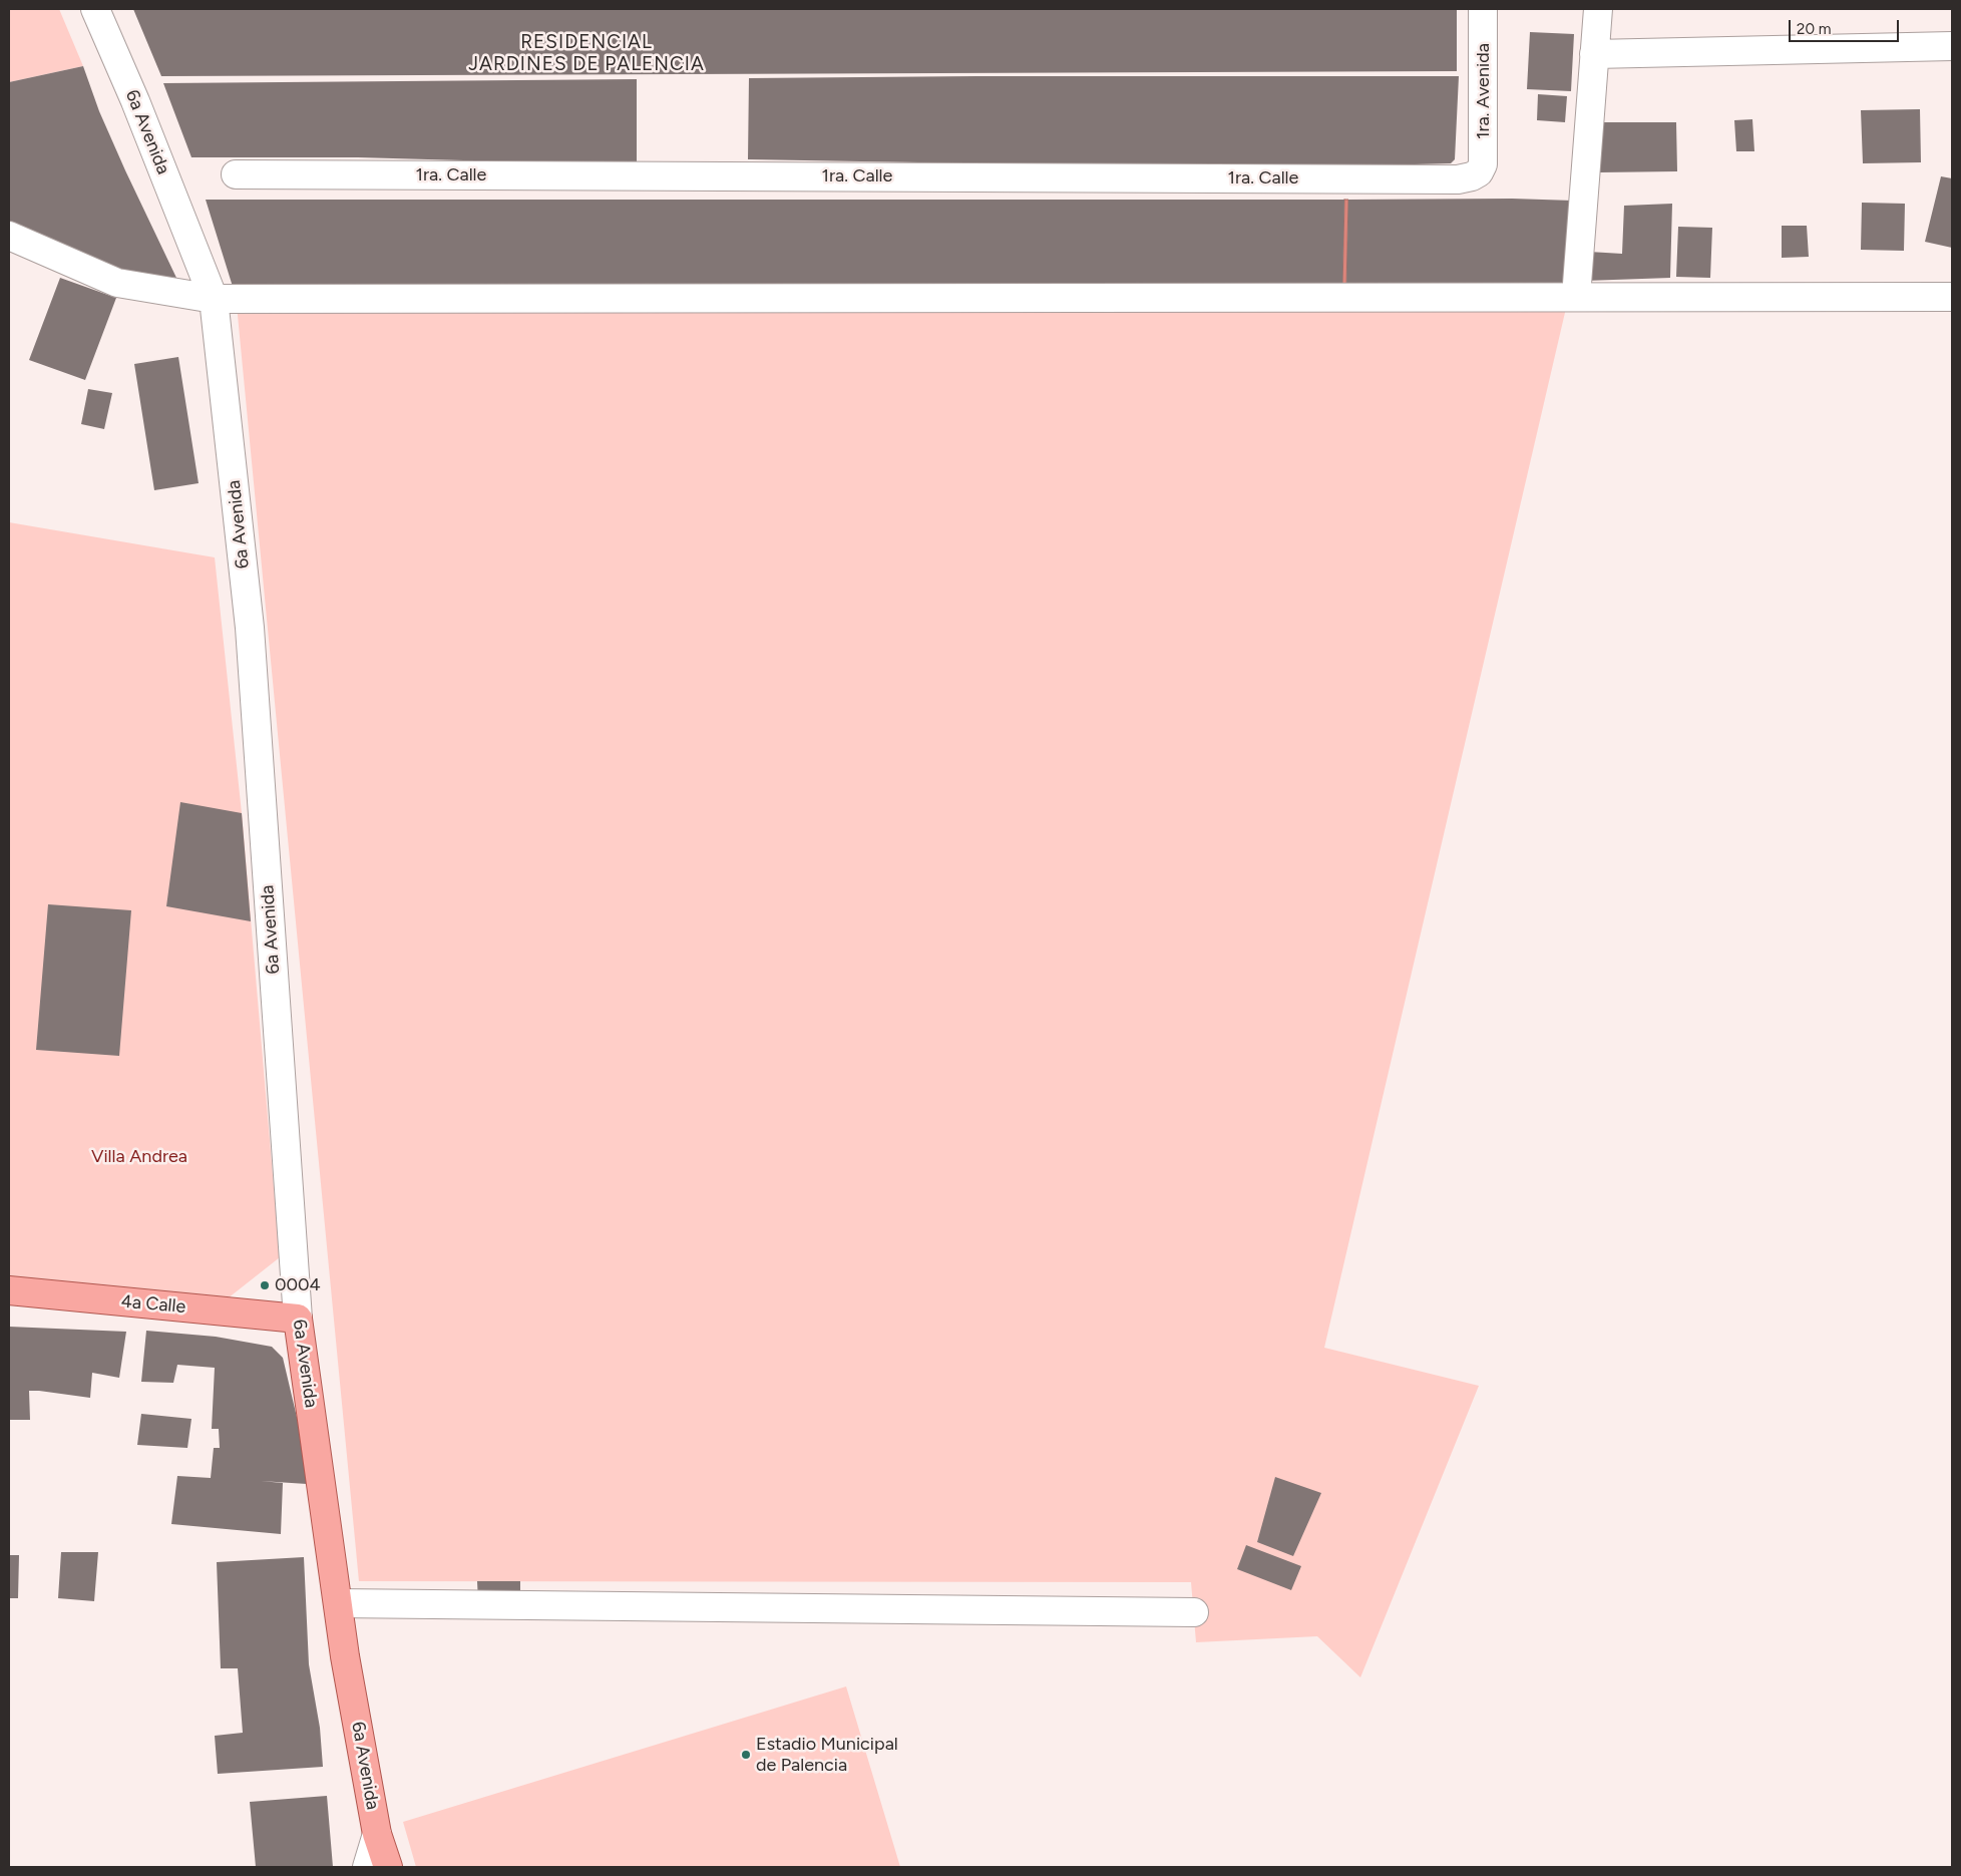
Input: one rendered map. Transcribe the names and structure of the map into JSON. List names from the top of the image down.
{
  "streets": {
    "main road": ["6a Avenida", "4a Calle"],
    "street": ["1ra. Avenida", "1ra. Calle"]
  },
  "crossings": [
    ["1ra. Avenida", "1ra. Calle"],
    ["6a Avenida", "4a Calle"]
  ],
  "districts": ["RESIDENCIAL JARDINES DE PALENCIA"],
  "parks": ["Villa Andrea"],
  "places": ["0004", "Estadio Municipal de Palencia"],
  "scale_bar": "20 m"
}
